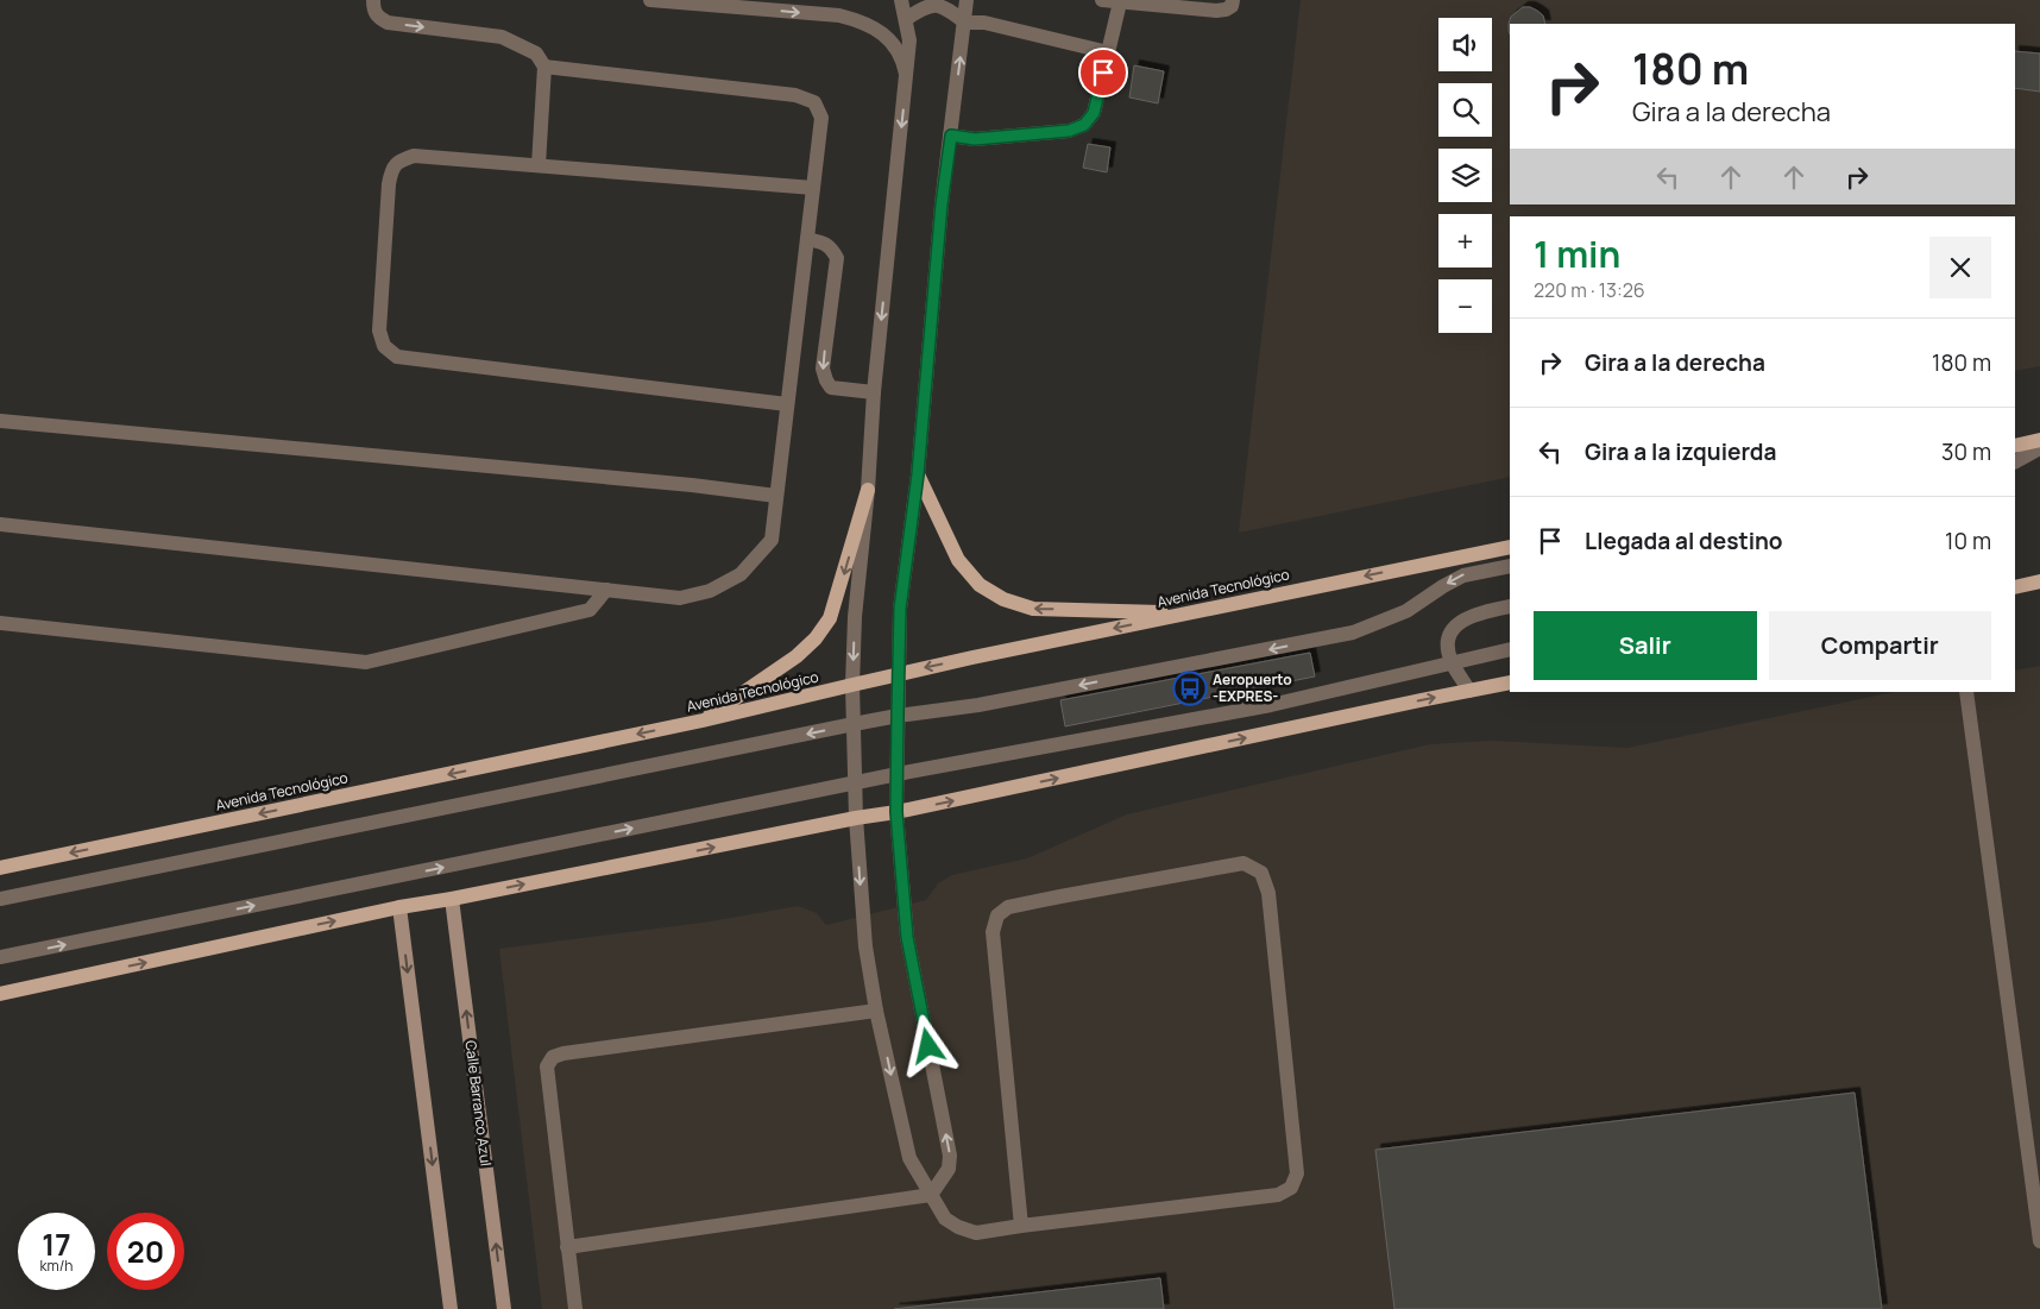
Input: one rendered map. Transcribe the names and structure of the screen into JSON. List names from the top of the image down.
{
  "streets": {
    "main road": ["Avenida Tecnológico", "Calle Barranco Azul"]
  },
  "places": {
    "bus stop": ["Aeropuerto -EXPRES-"]
  },
  "page": {
    "map_buttons": ["+", "−"],
    "turn": ["180 m", "Gira a la derecha"],
    "heading": ["1 min", "220 m · 13:26"],
    "list": [
      {
        "name": "Gira a la derecha",
        "value": "180 m"
      },
      {
        "name": "Gira a la izquierda",
        "value": "30 m"
      },
      {
        "name": "Llegada al destino",
        "value": "10 m"
      }
    ],
    "buttons": ["Salir", "Compartir"],
    "speed": "17 km/h",
    "limit": "20"
  }
}
